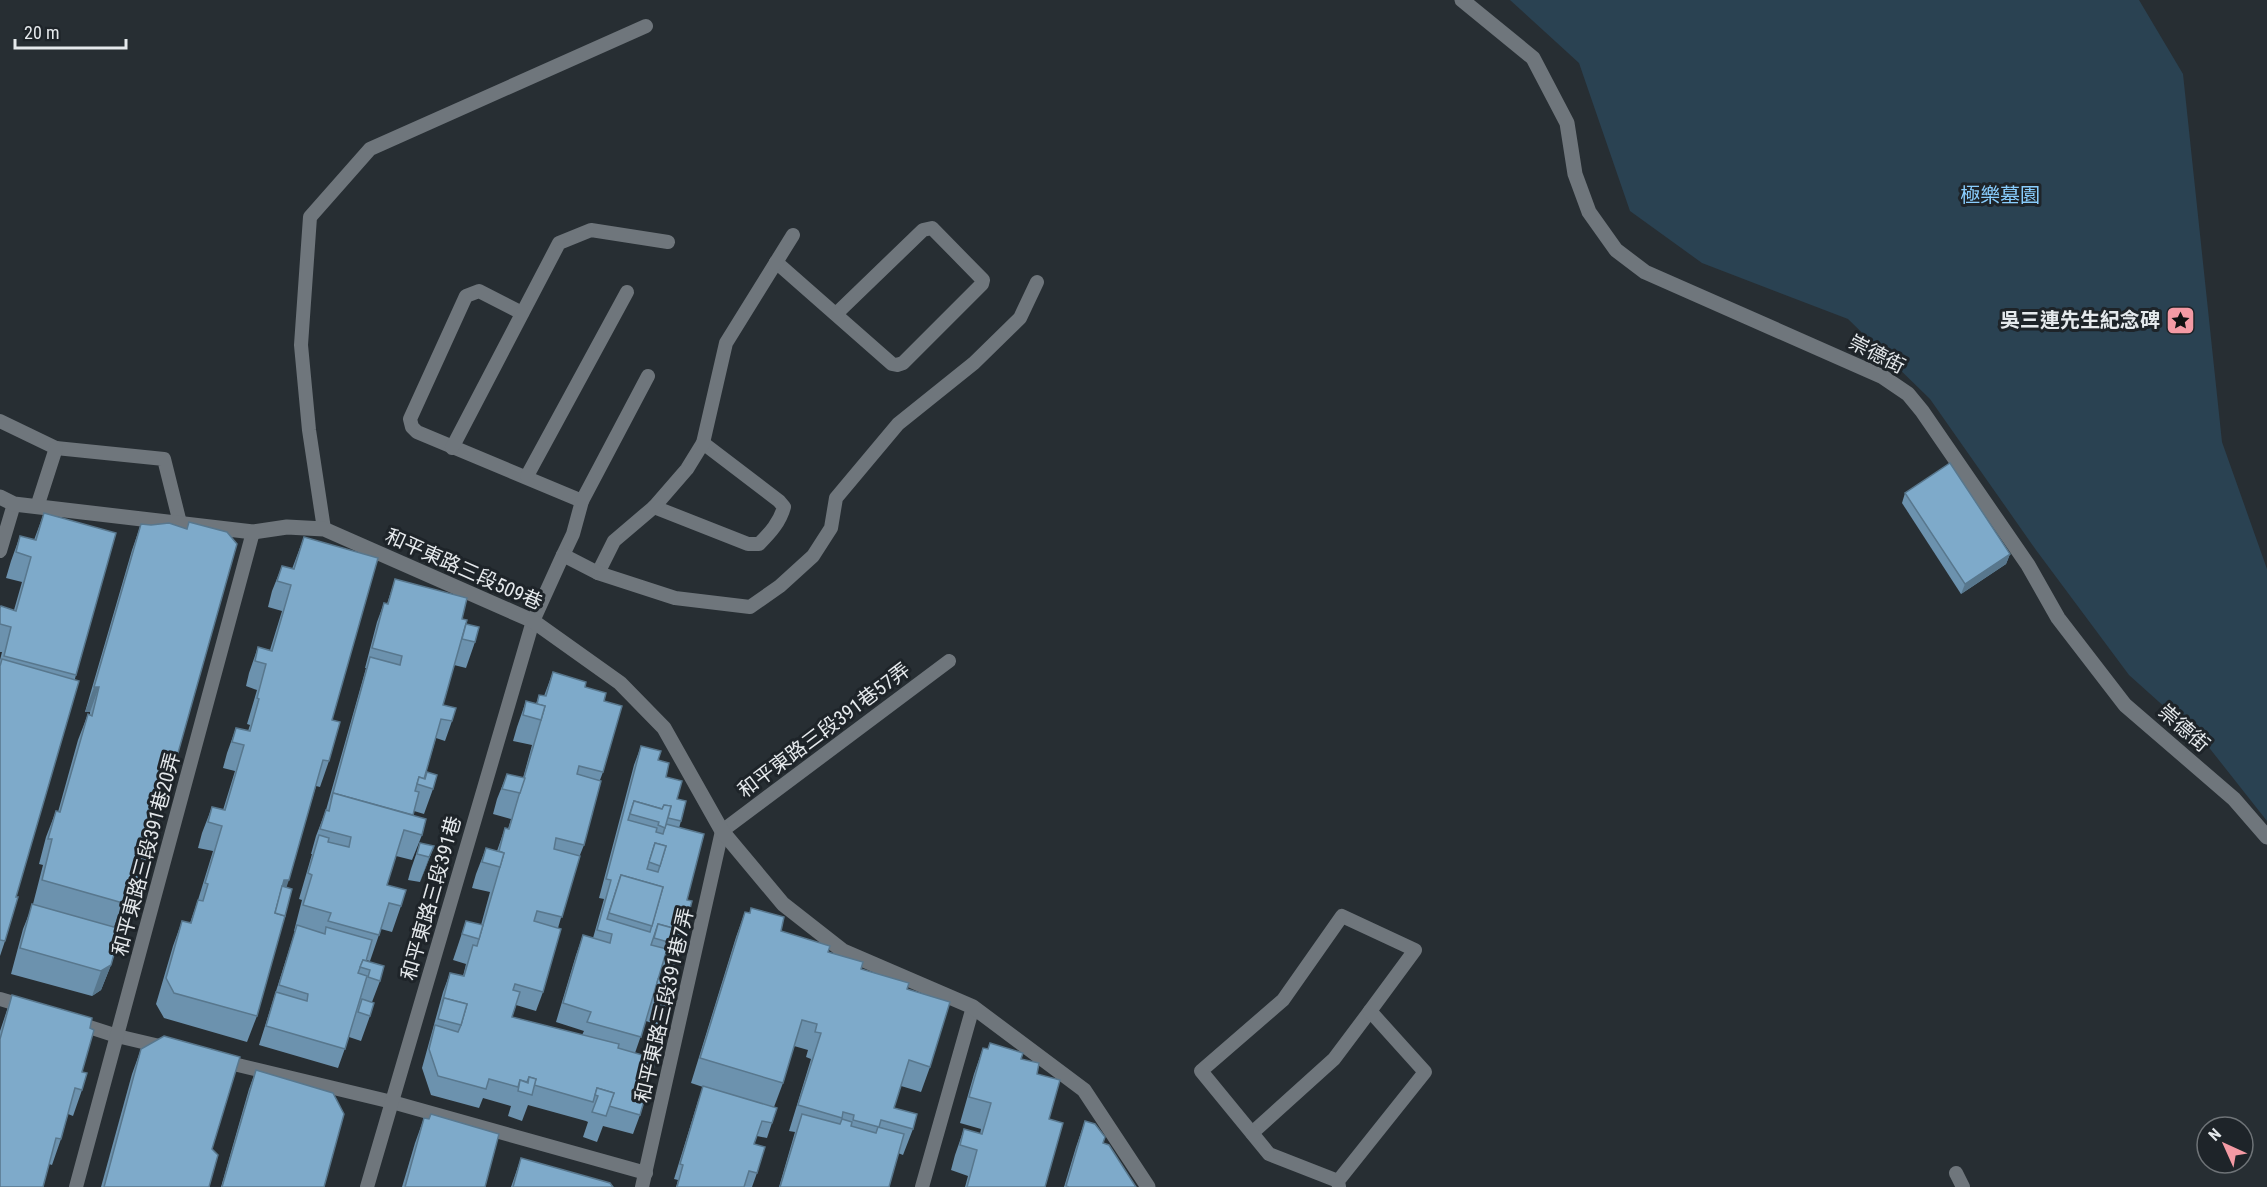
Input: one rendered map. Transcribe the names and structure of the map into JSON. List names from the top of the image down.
{
  "streets": {
    "street": ["崇德街", "和平東路三段509巷"],
    "lane": [
      "和平東路三段391巷57弄",
      "和平東路三段391巷20弄",
      "和平東路三段391巷",
      "和平東路三段391巷7弄"
    ]
  },
  "crossings": [
    ["和平東路三段509巷", "和平東路三段391巷57弄"],
    ["和平東路三段509巷", "和平東路三段391巷20弄"],
    ["和平東路三段509巷", "和平東路三段391巷"],
    ["和平東路三段509巷", "和平東路三段391巷7弄"],
    ["和平東路三段391巷57弄", "和平東路三段391巷7弄"]
  ],
  "parks": ["極樂墓園"],
  "places": {
    "place": ["吳三連先生紀念碑"]
  },
  "scale_bar": "20 m",
  "north": "top left"
}
